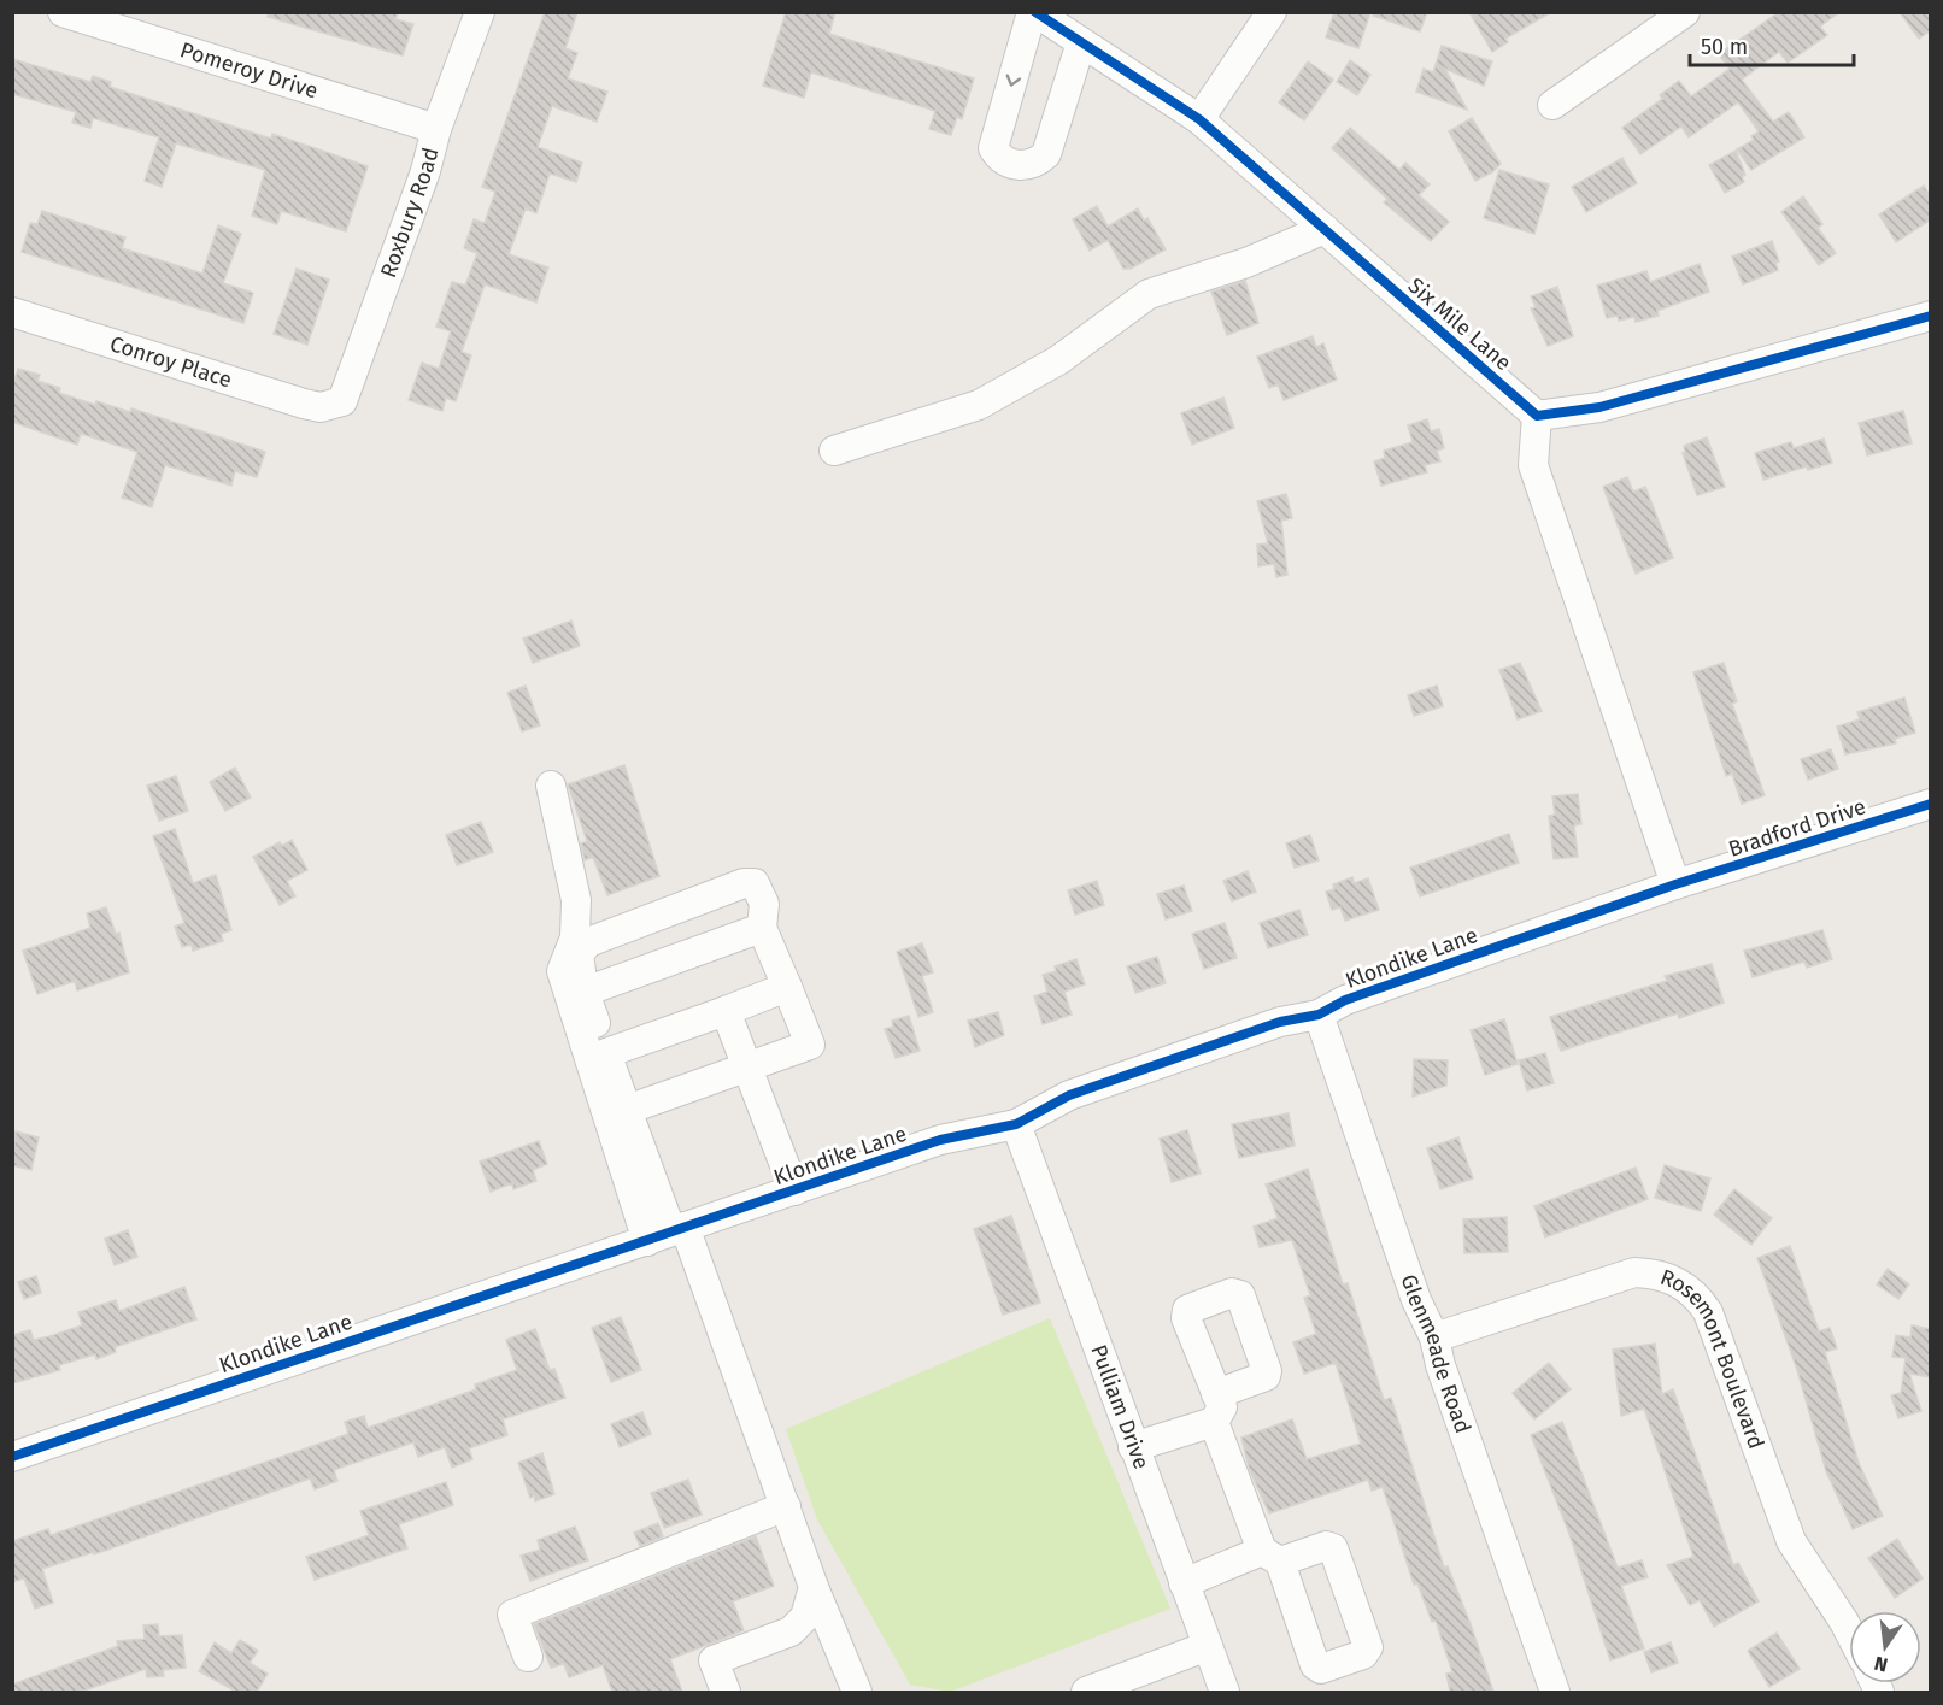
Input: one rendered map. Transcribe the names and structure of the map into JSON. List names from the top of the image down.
{
  "streets": {
    "street": [
      "Pomeroy Drive",
      "Roxbury Road",
      "Six Mile Lane",
      "Conroy Place",
      "Bradford Drive",
      "Klondike Lane",
      "Glenmeade Road",
      "Rosemont Boulevard",
      "Pulliam Drive"
    ]
  },
  "crossings": [
    ["Pomeroy Drive", "Roxbury Road"],
    ["Roxbury Road", "Conroy Place"],
    ["Bradford Drive", "Klondike Lane"],
    ["Klondike Lane", "Glenmeade Road"],
    ["Klondike Lane", "Pulliam Drive"],
    ["Glenmeade Road", "Rosemont Boulevard"]
  ],
  "scale_bar": "50 m",
  "north": "bottom"
}
